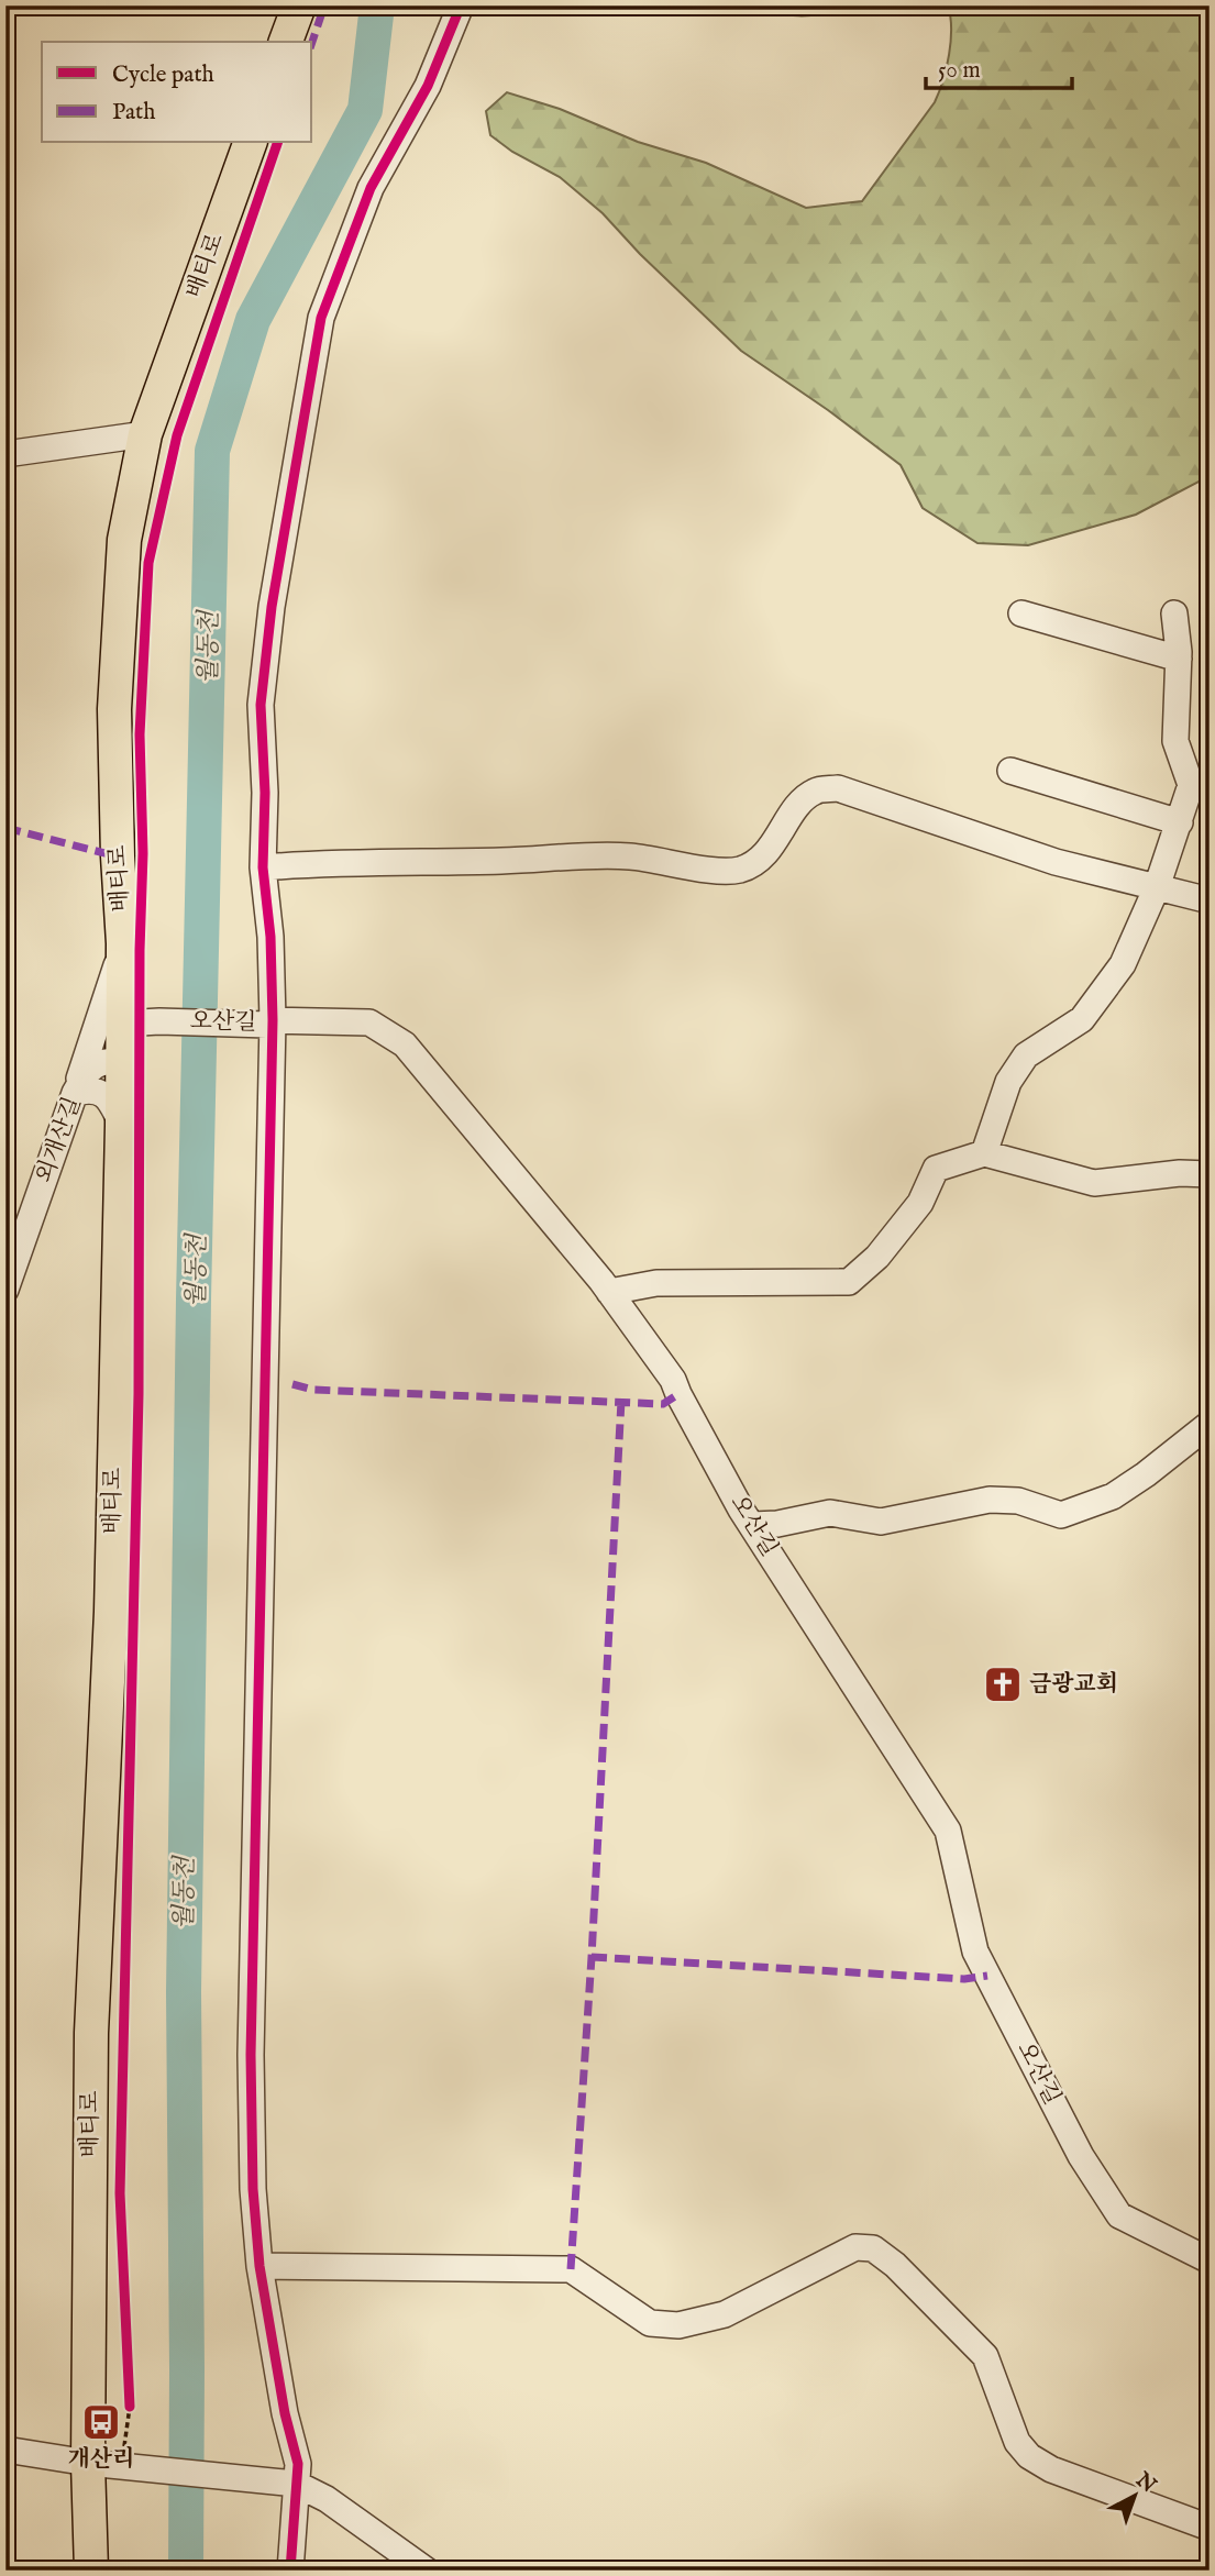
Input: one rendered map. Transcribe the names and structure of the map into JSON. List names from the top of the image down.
{
  "streets": {
    "main road": ["배티로"],
    "street": ["오산길", "외개산길"]
  },
  "crossings": [
    ["배티로", "오산길"],
    ["배티로", "외개산길"]
  ],
  "water": ["월동천"],
  "places": {
    "church": ["금광교회"],
    "bus stop": ["개산리"]
  },
  "legend": ["Cycle path", "Path"],
  "scale_bar": "50 m",
  "north": "top right"
}
